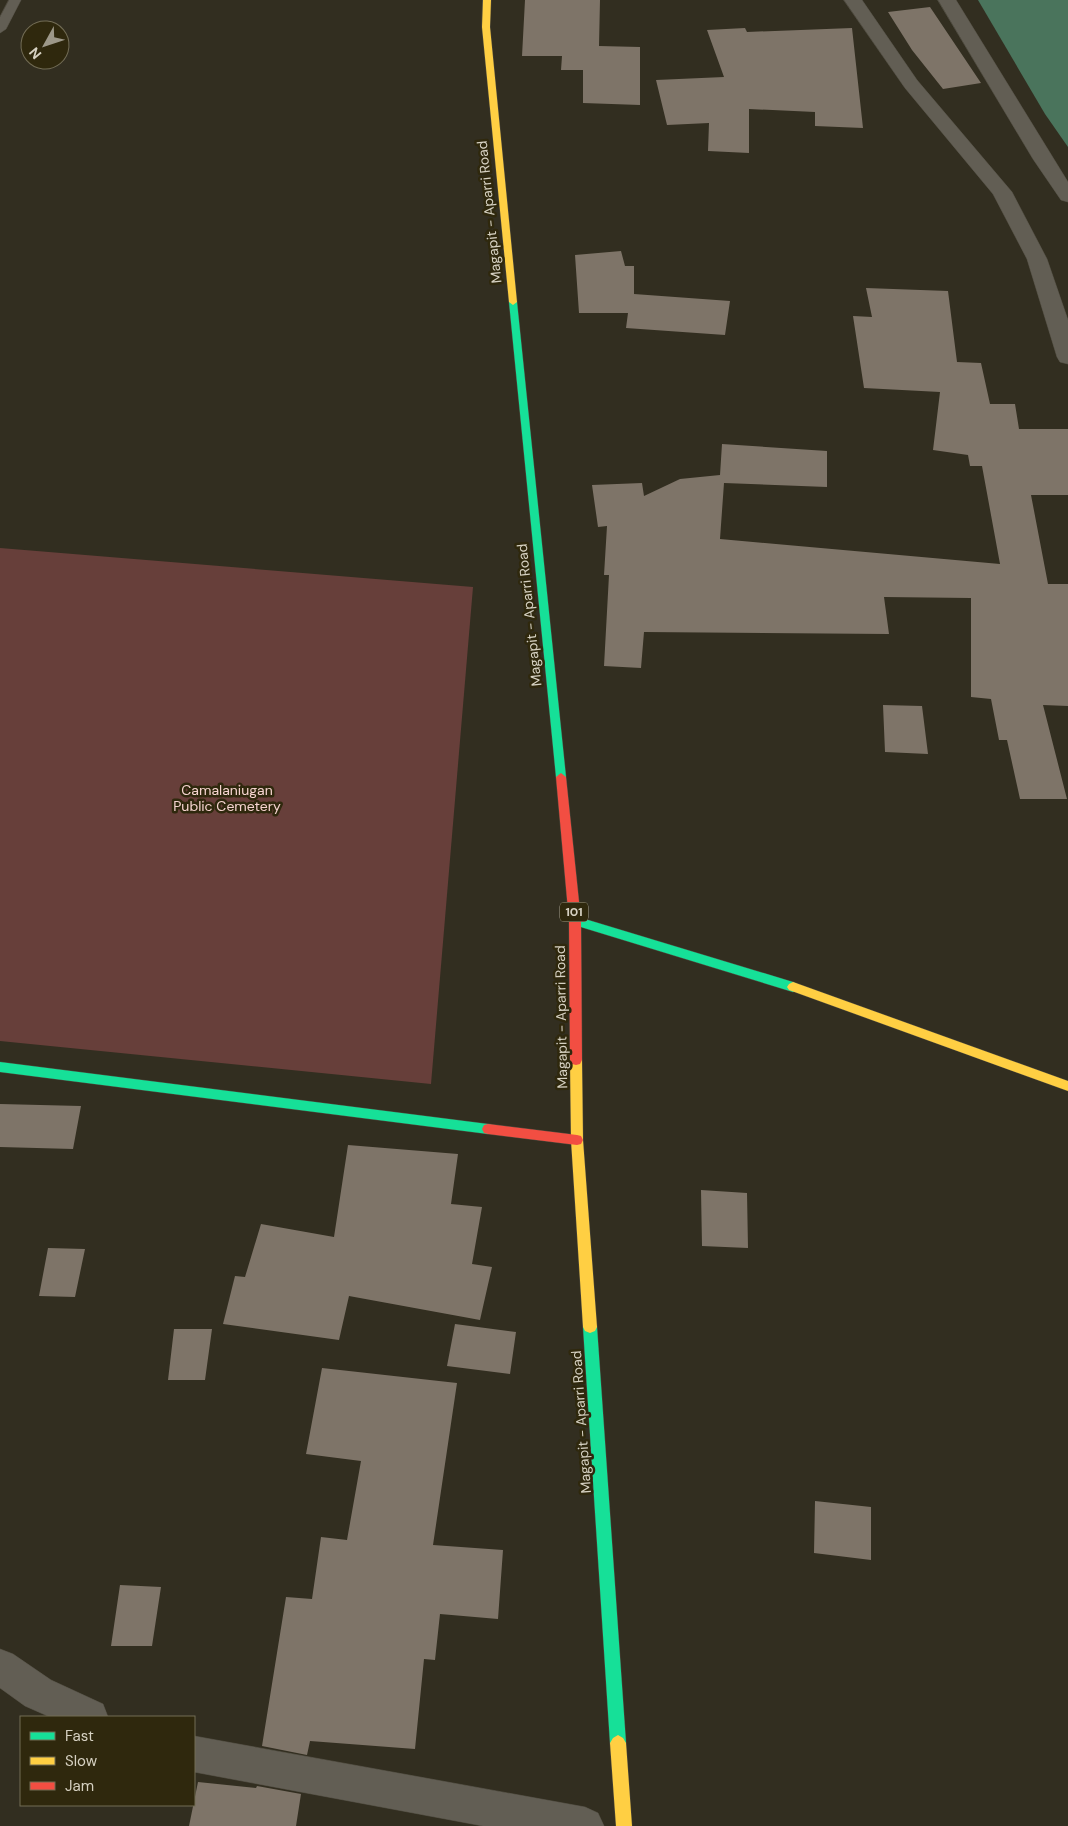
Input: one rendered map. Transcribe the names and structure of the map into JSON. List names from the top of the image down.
{
  "streets": {
    "main road": ["Magapit - Aparri Road", "101"]
  },
  "parks": ["Camalaniugan Public Cemetery"],
  "legend": ["Fast", "Slow", "Jam"],
  "north": "bottom left"
}
